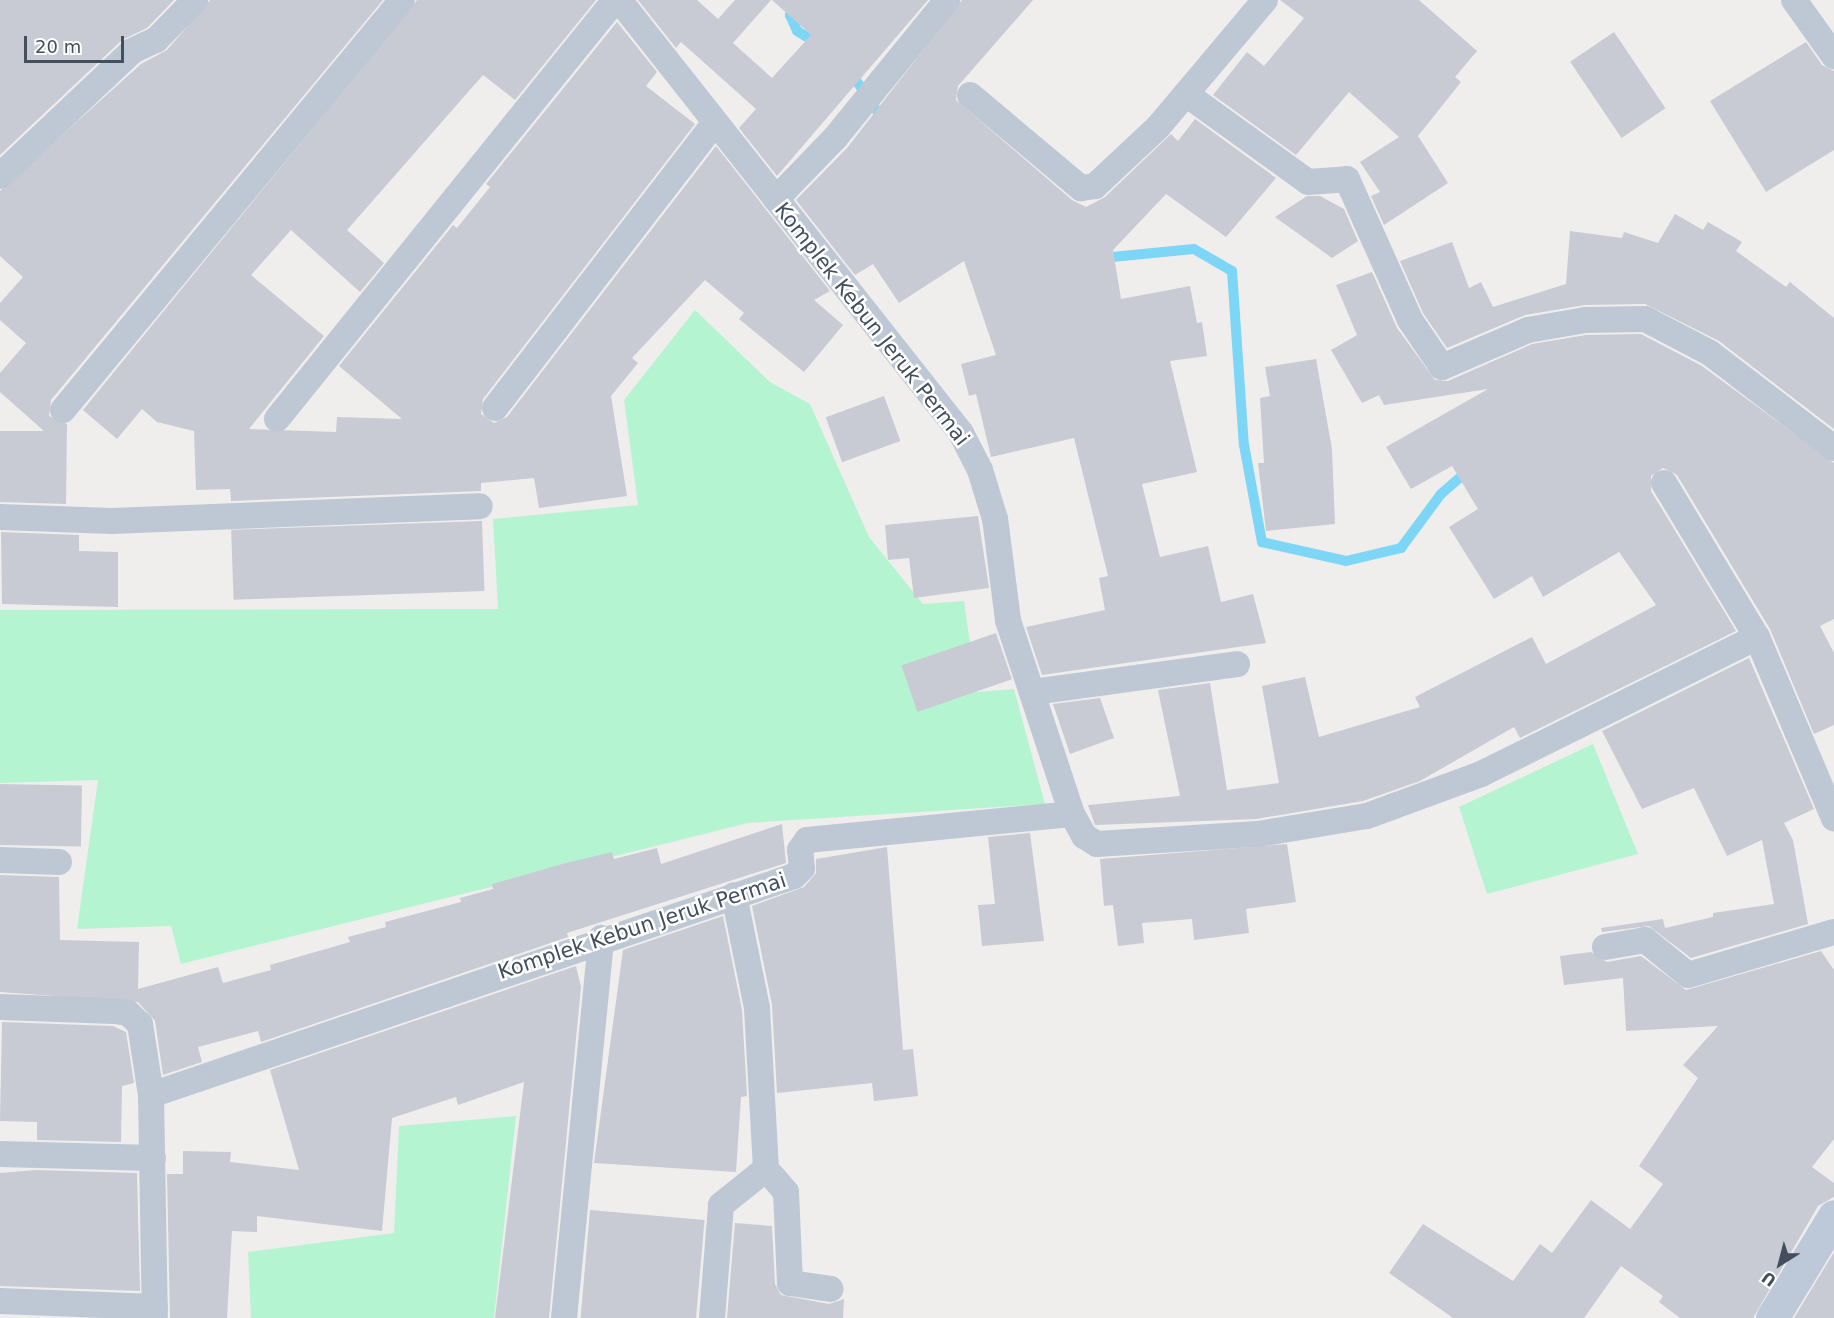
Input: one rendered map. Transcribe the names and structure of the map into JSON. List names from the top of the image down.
{
  "streets": {
    "street": ["Komplek Kebun Jeruk Permai"]
  },
  "scale_bar": "20 m",
  "north": "bottom left"
}
